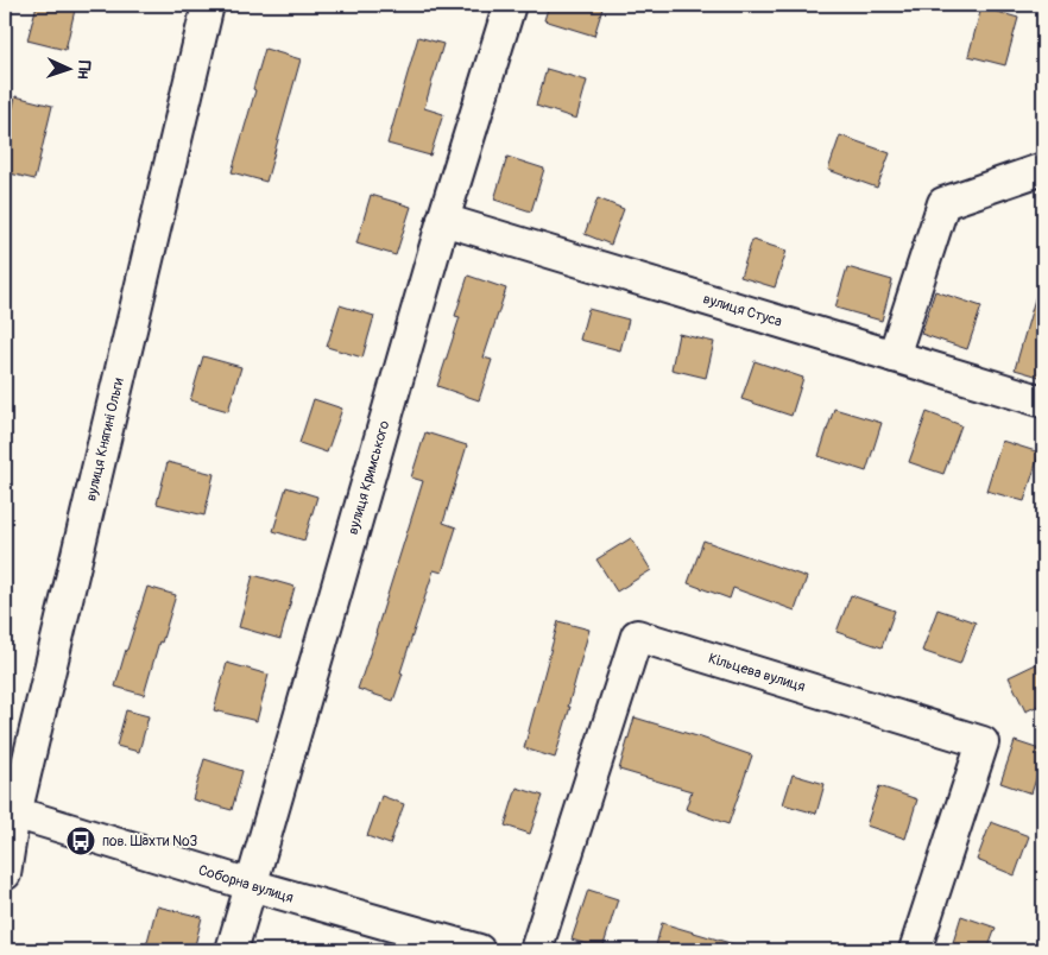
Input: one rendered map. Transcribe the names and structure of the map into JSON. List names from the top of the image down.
{
  "streets": {
    "street": [
      "вулиця Стуса",
      "вулиця Княгині Ольги",
      "вулиця Кримського",
      "Кільцева вулиця",
      "Соборна вулиця"
    ]
  },
  "crossings": [
    ["вулиця Стуса", "вулиця Кримського"],
    ["вулиця Княгині Ольги", "Соборна вулиця"],
    ["вулиця Кримського", "Соборна вулиця"]
  ],
  "places": {
    "bus stop": ["пов. Шахти №3"]
  },
  "north": "right"
}
